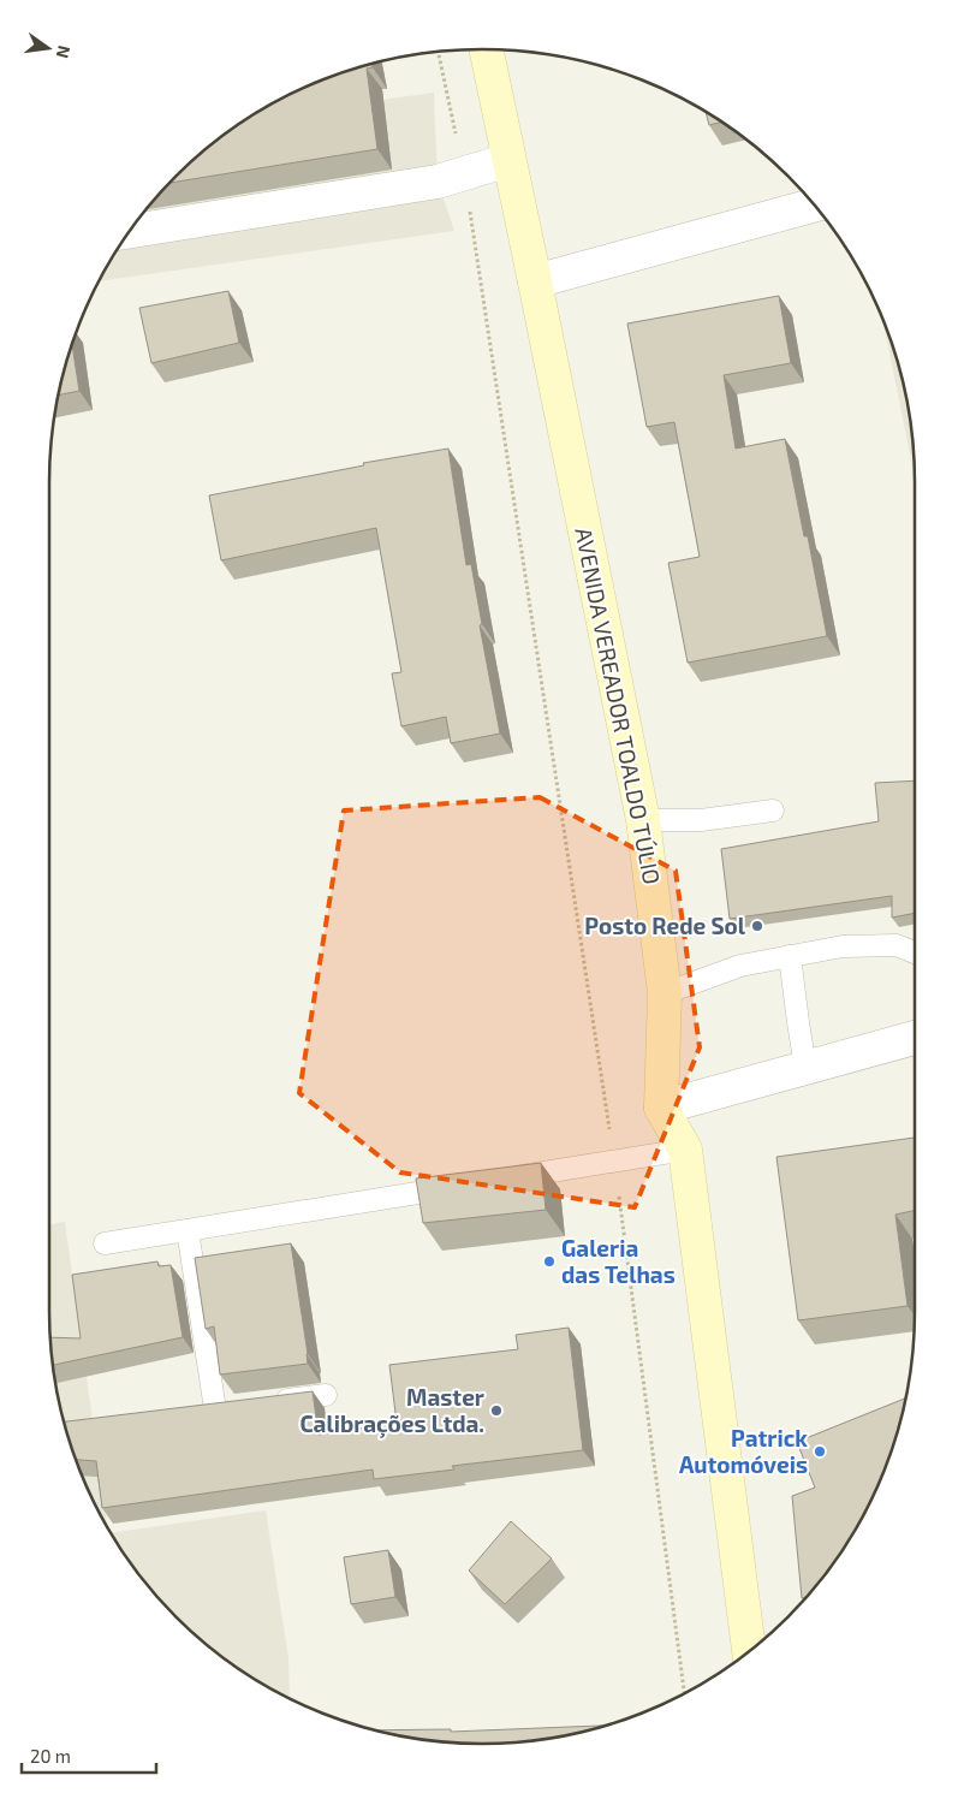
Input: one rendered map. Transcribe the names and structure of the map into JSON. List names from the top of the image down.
{
  "streets": {
    "main road": ["AVENIDA VEREADOR TOALDO TÚLIO"]
  },
  "places": [
    "Posto Rede Sol",
    "Galeria das Telhas",
    "Master Calibrações Ltda.",
    "Patrick Automóveis"
  ],
  "scale_bar": "20 m",
  "north": "right"
}
